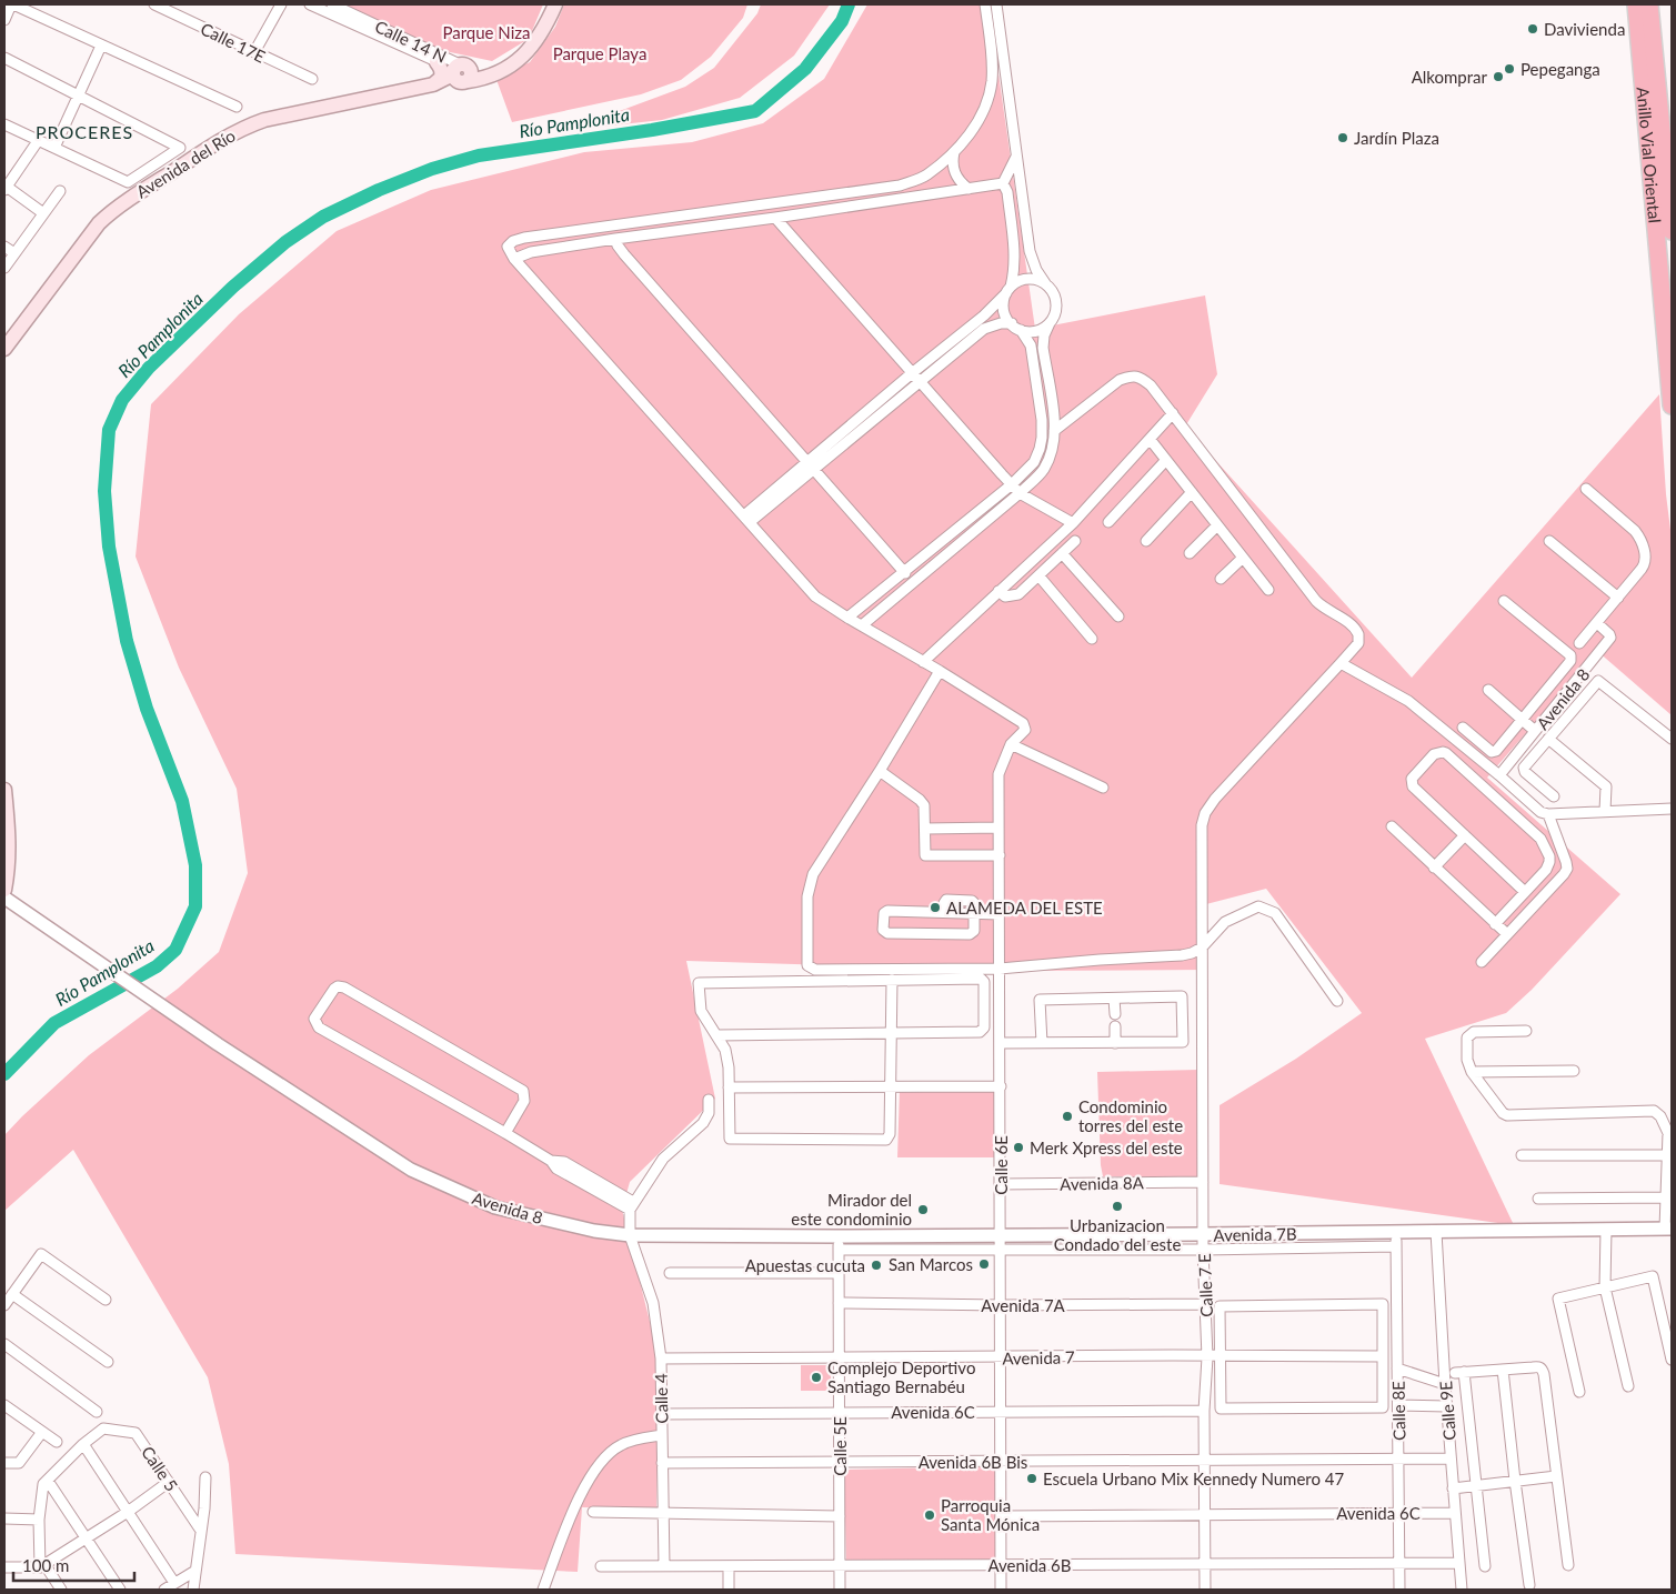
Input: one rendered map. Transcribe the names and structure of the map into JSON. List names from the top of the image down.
{
  "streets": {
    "highway": ["Anillo Vial Oriental"],
    "main road": ["Avenida del Río"],
    "street": [
      "Calle 14 N",
      "Calle 17E",
      "Avenida 8",
      "Calle 6E",
      "Avenida 8A",
      "Avenida 7B",
      "Calle 7 E",
      "Avenida 7A",
      "Avenida 7",
      "Calle 4",
      "Calle 8E",
      "Calle 9E",
      "Avenida 6C",
      "Calle 5E",
      "Avenida 6B Bis",
      "Calle 5",
      "Avenida 6B"
    ]
  },
  "crossings": [
    ["Avenida 8", "Avenida 7B"],
    ["Avenida 8", "Calle 4"],
    ["Avenida 8", "Calle 5E"],
    ["Calle 6E", "Avenida 8A"],
    ["Calle 6E", "Avenida 7B"],
    ["Calle 6E", "Avenida 7A"],
    ["Calle 6E", "Avenida 7"],
    ["Calle 6E", "Avenida 6C"],
    ["Calle 6E", "Avenida 6B Bis"],
    ["Calle 6E", "Avenida 6B"],
    ["Avenida 8A", "Calle 7 E"],
    ["Avenida 7B", "Calle 7 E"],
    ["Avenida 7B", "Calle 8E"],
    ["Avenida 7B", "Calle 9E"],
    ["Avenida 7B", "Calle 5E"],
    ["Calle 7 E", "Avenida 7A"],
    ["Calle 7 E", "Avenida 7"],
    ["Calle 7 E", "Avenida 6C"],
    ["Calle 7 E", "Avenida 6B Bis"],
    ["Calle 7 E", "Avenida 6B"],
    ["Avenida 7A", "Calle 5E"],
    ["Avenida 7", "Calle 4"],
    ["Avenida 7", "Calle 5E"],
    ["Calle 4", "Avenida 6C"],
    ["Calle 4", "Avenida 6B Bis"],
    ["Calle 4", "Avenida 6B"],
    ["Calle 8E", "Avenida 6C"],
    ["Calle 8E", "Avenida 6B Bis"],
    ["Calle 8E", "Avenida 6B"],
    ["Calle 9E", "Avenida 6C"],
    ["Calle 9E", "Avenida 6B Bis"],
    ["Calle 9E", "Avenida 6B"],
    ["Avenida 6C", "Calle 5E"],
    ["Calle 5E", "Avenida 6B Bis"],
    ["Calle 5E", "Avenida 6B"]
  ],
  "districts": ["PROCERES"],
  "water": ["Río Pamplonita"],
  "parks": ["Parque Niza", "Parque Playa"],
  "places": [
    "Davivienda",
    "Pepeganga",
    "Alkomprar",
    "Jardín Plaza",
    "ALAMEDA DEL ESTE",
    "Condominio torres del este",
    "Merk Xpress del este",
    "Urbanizacion Condado del este",
    "Mirador del este condominio",
    "San Marcos",
    "Apuestas cucuta",
    "Complejo Deportivo Santiago Bernabéu",
    "Escuela Urbano Mix Kennedy Numero 47",
    "Parroquia Santa Mónica"
  ],
  "scale_bar": "100 m"
}
